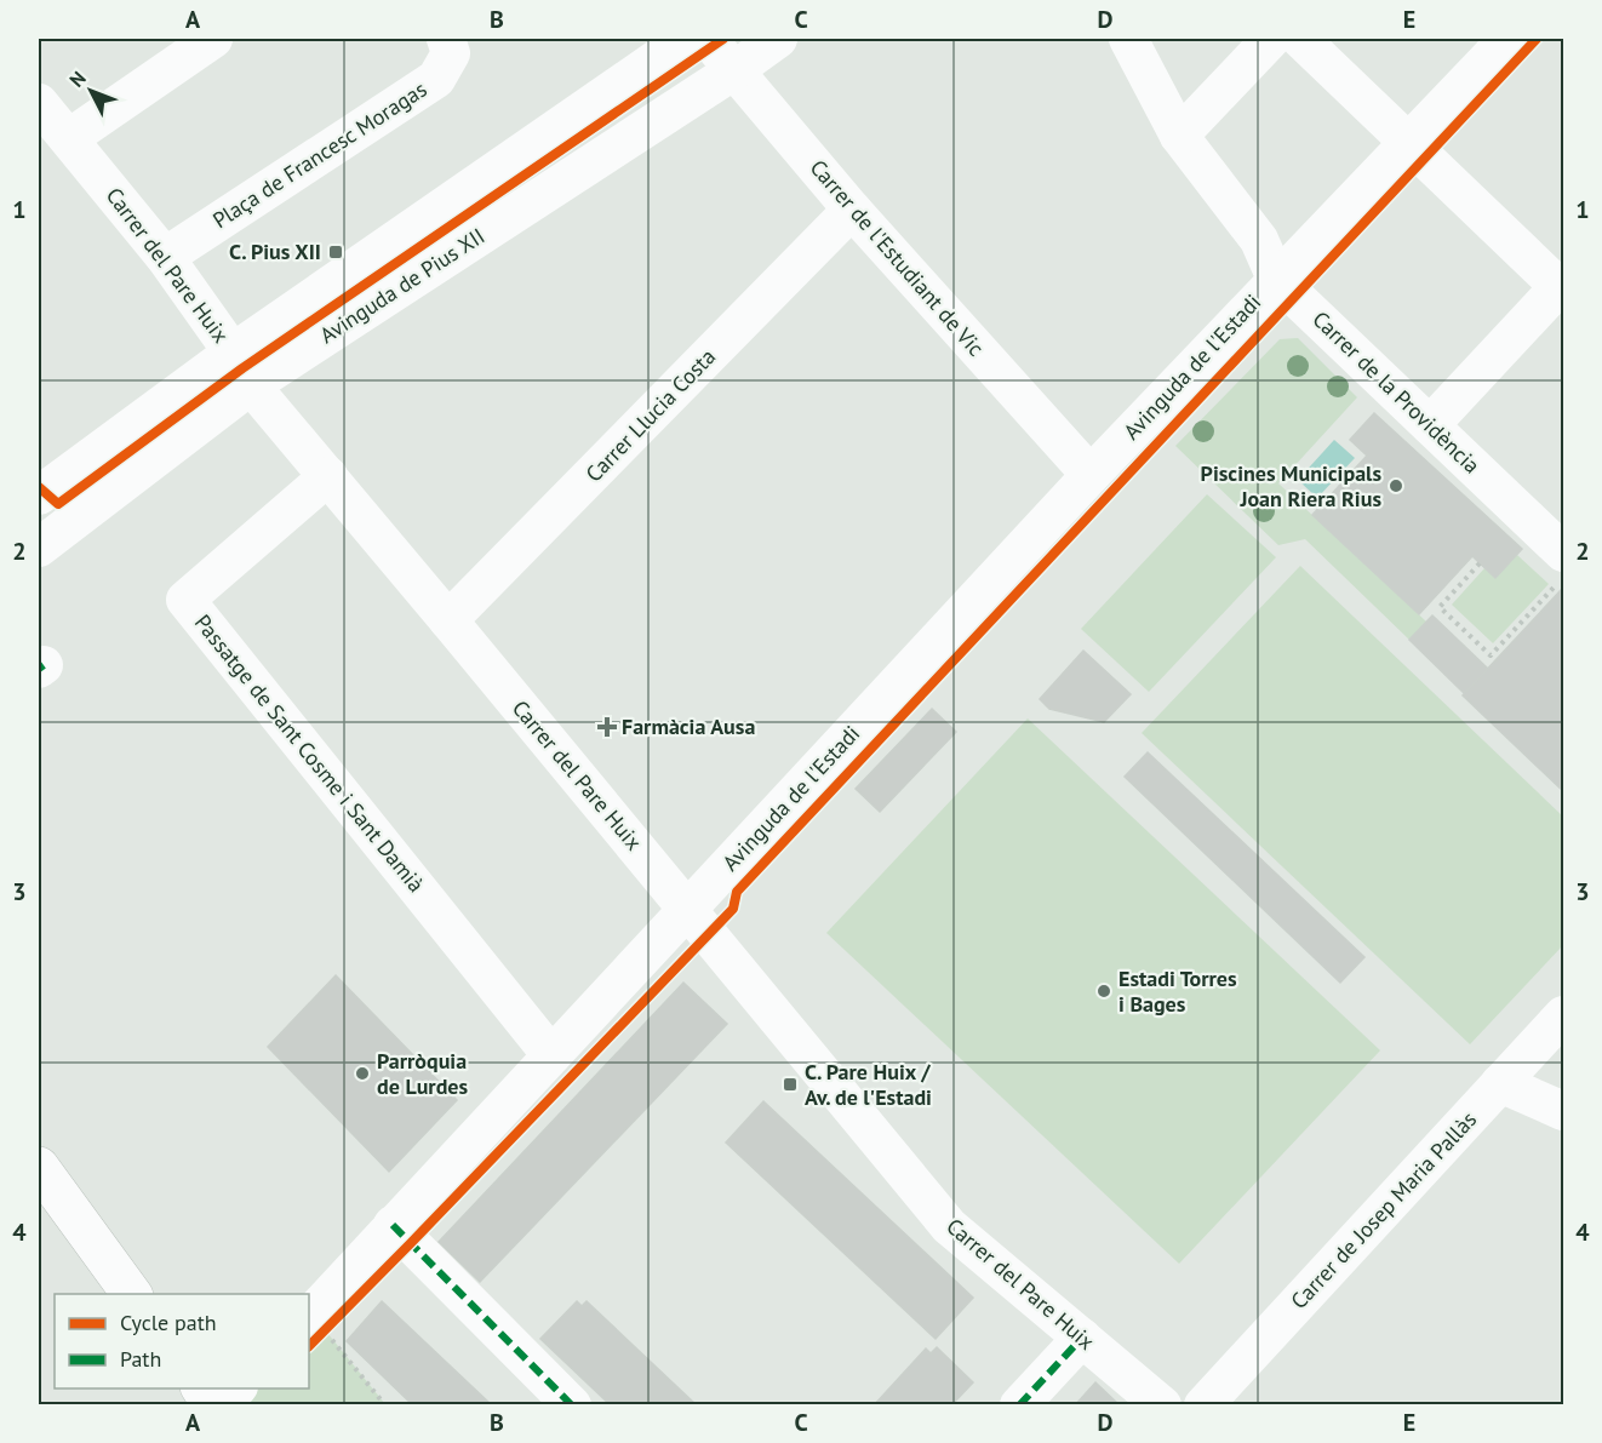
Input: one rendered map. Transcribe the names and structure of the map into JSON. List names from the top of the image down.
{
  "streets": {
    "street": [
      "Plaça de Francesc Moragas",
      "Carrer de l'Estudiant de Vic",
      "Carrer del Pare Huix",
      "Avinguda de Pius XII",
      "Avinguda de l'Estadi",
      "Carrer de la Providència",
      "Carrer Llucia Costa",
      "Passatge de Sant Cosme i Sant Damià",
      "Carrer de Josep Maria Pallàs"
    ]
  },
  "crossings": [
    ["Plaça de Francesc Moragas", "Carrer del Pare Huix"],
    ["Carrer de l'Estudiant de Vic", "Avinguda de Pius XII"],
    ["Carrer de l'Estudiant de Vic", "Avinguda de l'Estadi"],
    ["Carrer de l'Estudiant de Vic", "Carrer Llucia Costa"],
    ["Carrer del Pare Huix", "Avinguda de Pius XII"],
    ["Carrer del Pare Huix", "Avinguda de l'Estadi"],
    ["Carrer del Pare Huix", "Carrer Llucia Costa"],
    ["Carrer del Pare Huix", "Passatge de Sant Cosme i Sant Damià"],
    ["Avinguda de l'Estadi", "Carrer de la Providència"],
    ["Avinguda de l'Estadi", "Passatge de Sant Cosme i Sant Damià"]
  ],
  "places": {
    "transit": ["C. Pius XII", "C. Pare Huix / Av. de l'Estadi"],
    "other": ["Piscines Municipals Joan Riera Rius", "Estadi Torres i Bages", "Parròquia de Lurdes"],
    "health": ["Farmàcia Ausa"]
  },
  "legend": ["Cycle path", "Path"],
  "north": "top left",
  "grid": {
    "columns": [
      "A",
      "B",
      "C",
      "D",
      "E"
    ],
    "rows": [
      "1",
      "2",
      "3",
      "4"
    ]
  }
}
